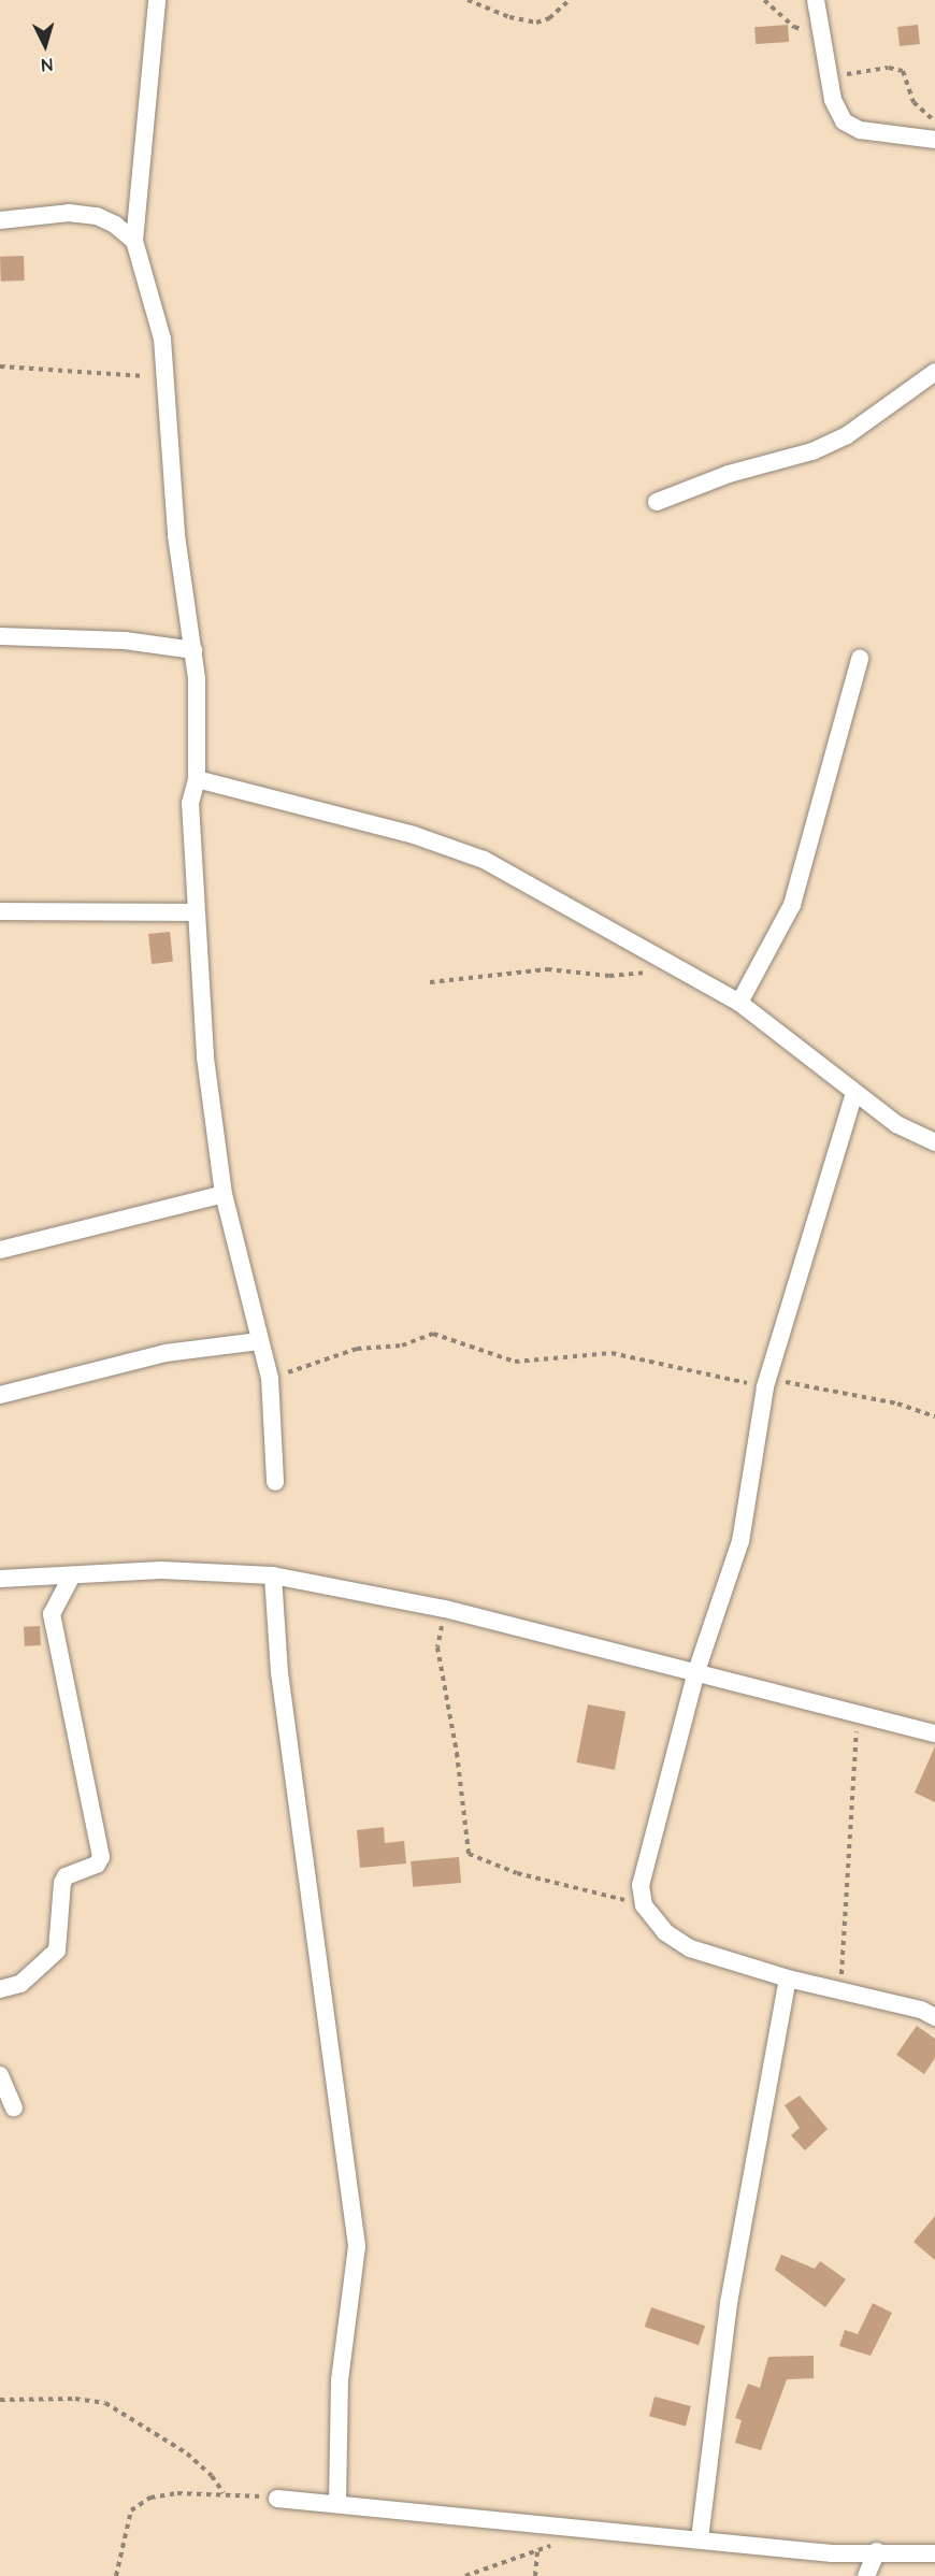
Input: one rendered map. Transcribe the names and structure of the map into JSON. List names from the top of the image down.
{
  "north": "bottom"
}
